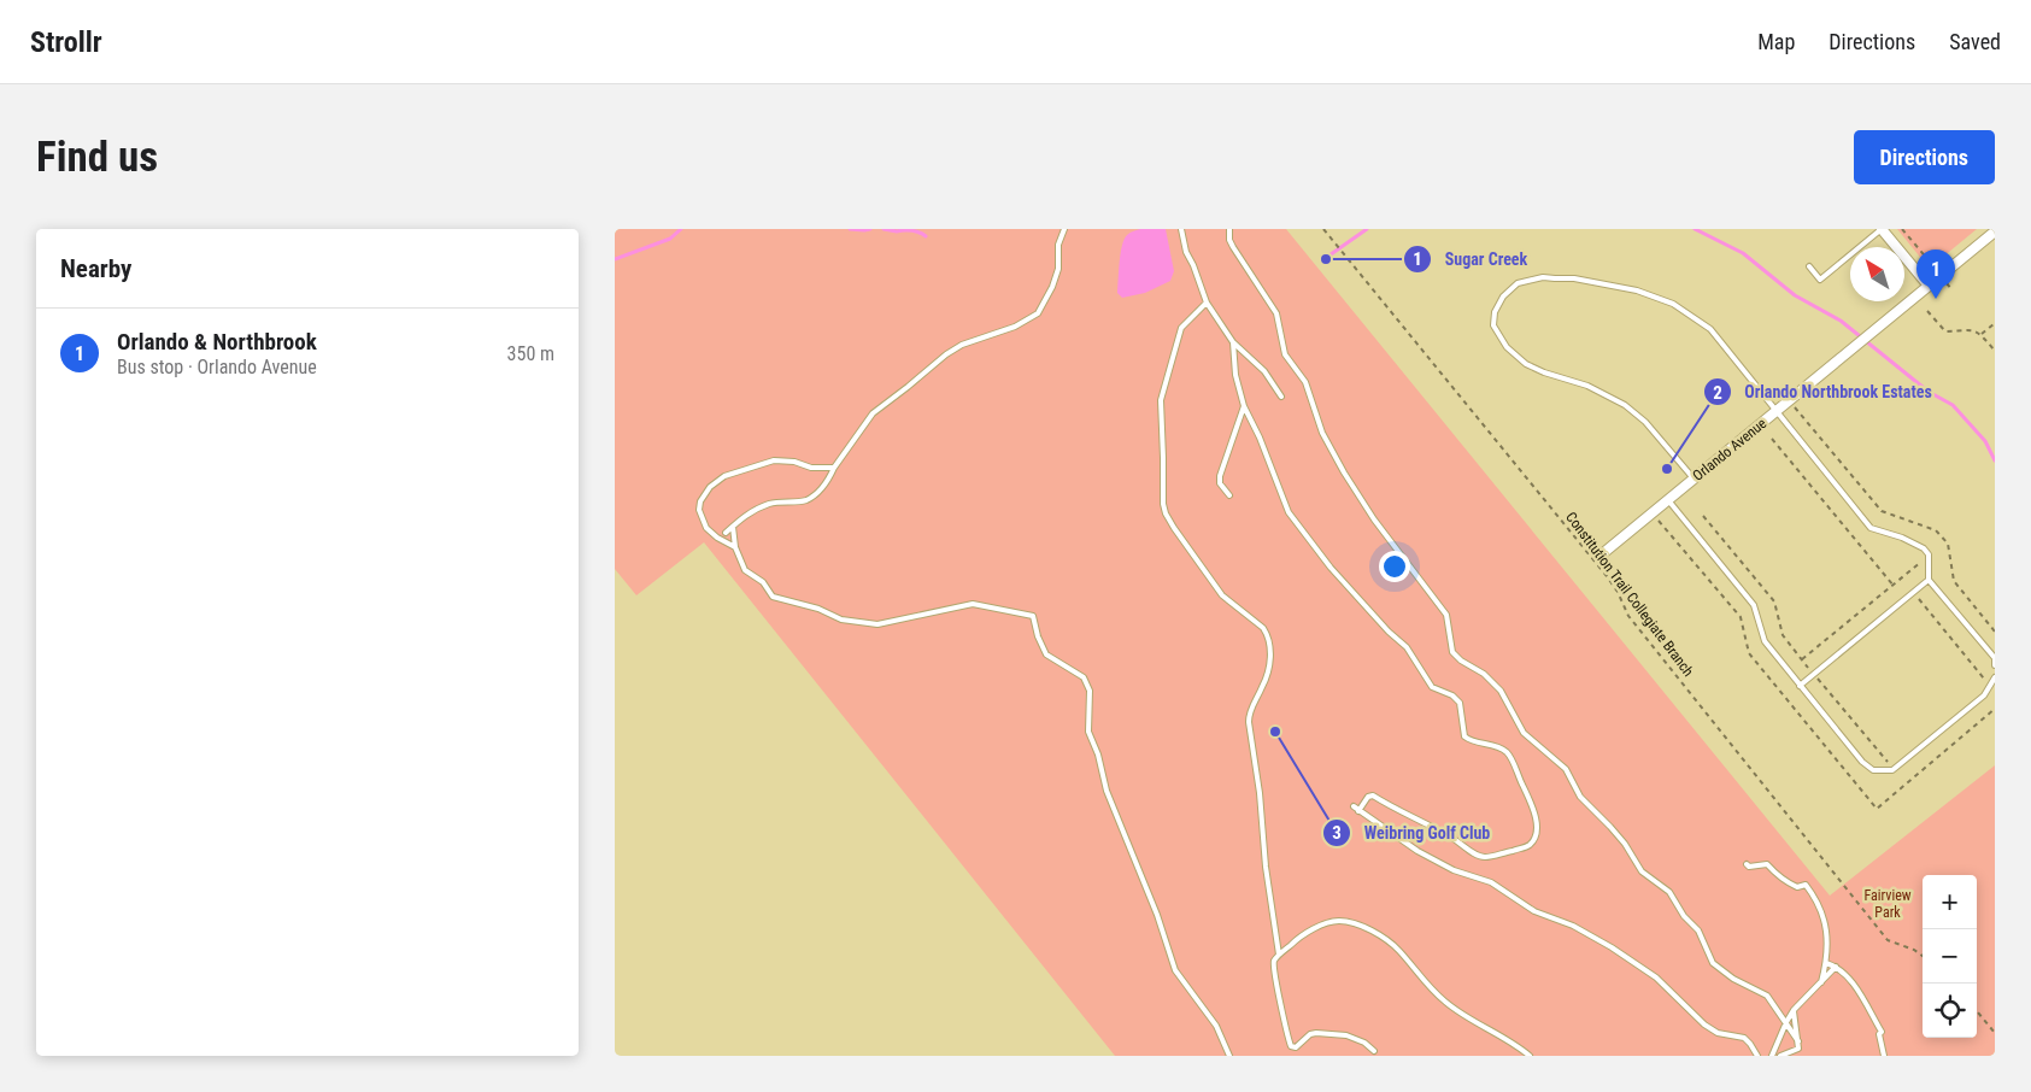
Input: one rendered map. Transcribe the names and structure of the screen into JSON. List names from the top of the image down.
{
  "streets": {
    "street": ["Orlando Avenue"],
    "path": ["Constitution Trail Collegiate Branch"]
  },
  "parks": ["Fairview Park"],
  "places": ["Sugar Creek", "Orlando Northbrook Estates", "Weibring Golf Club"],
  "north": "top left",
  "page": {
    "header": "Strollr",
    "nav": ["Map", "Directions", "Saved"],
    "buttons": "Directions",
    "title": "Find us",
    "heading": "Nearby",
    "pins": "1",
    "list": [
      {
        "mark": "1",
        "name": "Orlando & Northbrook",
        "note": "Bus stop · Orlando Avenue",
        "value": "350 m"
      }
    ],
    "map_buttons": ["+", "−"]
  }
}
